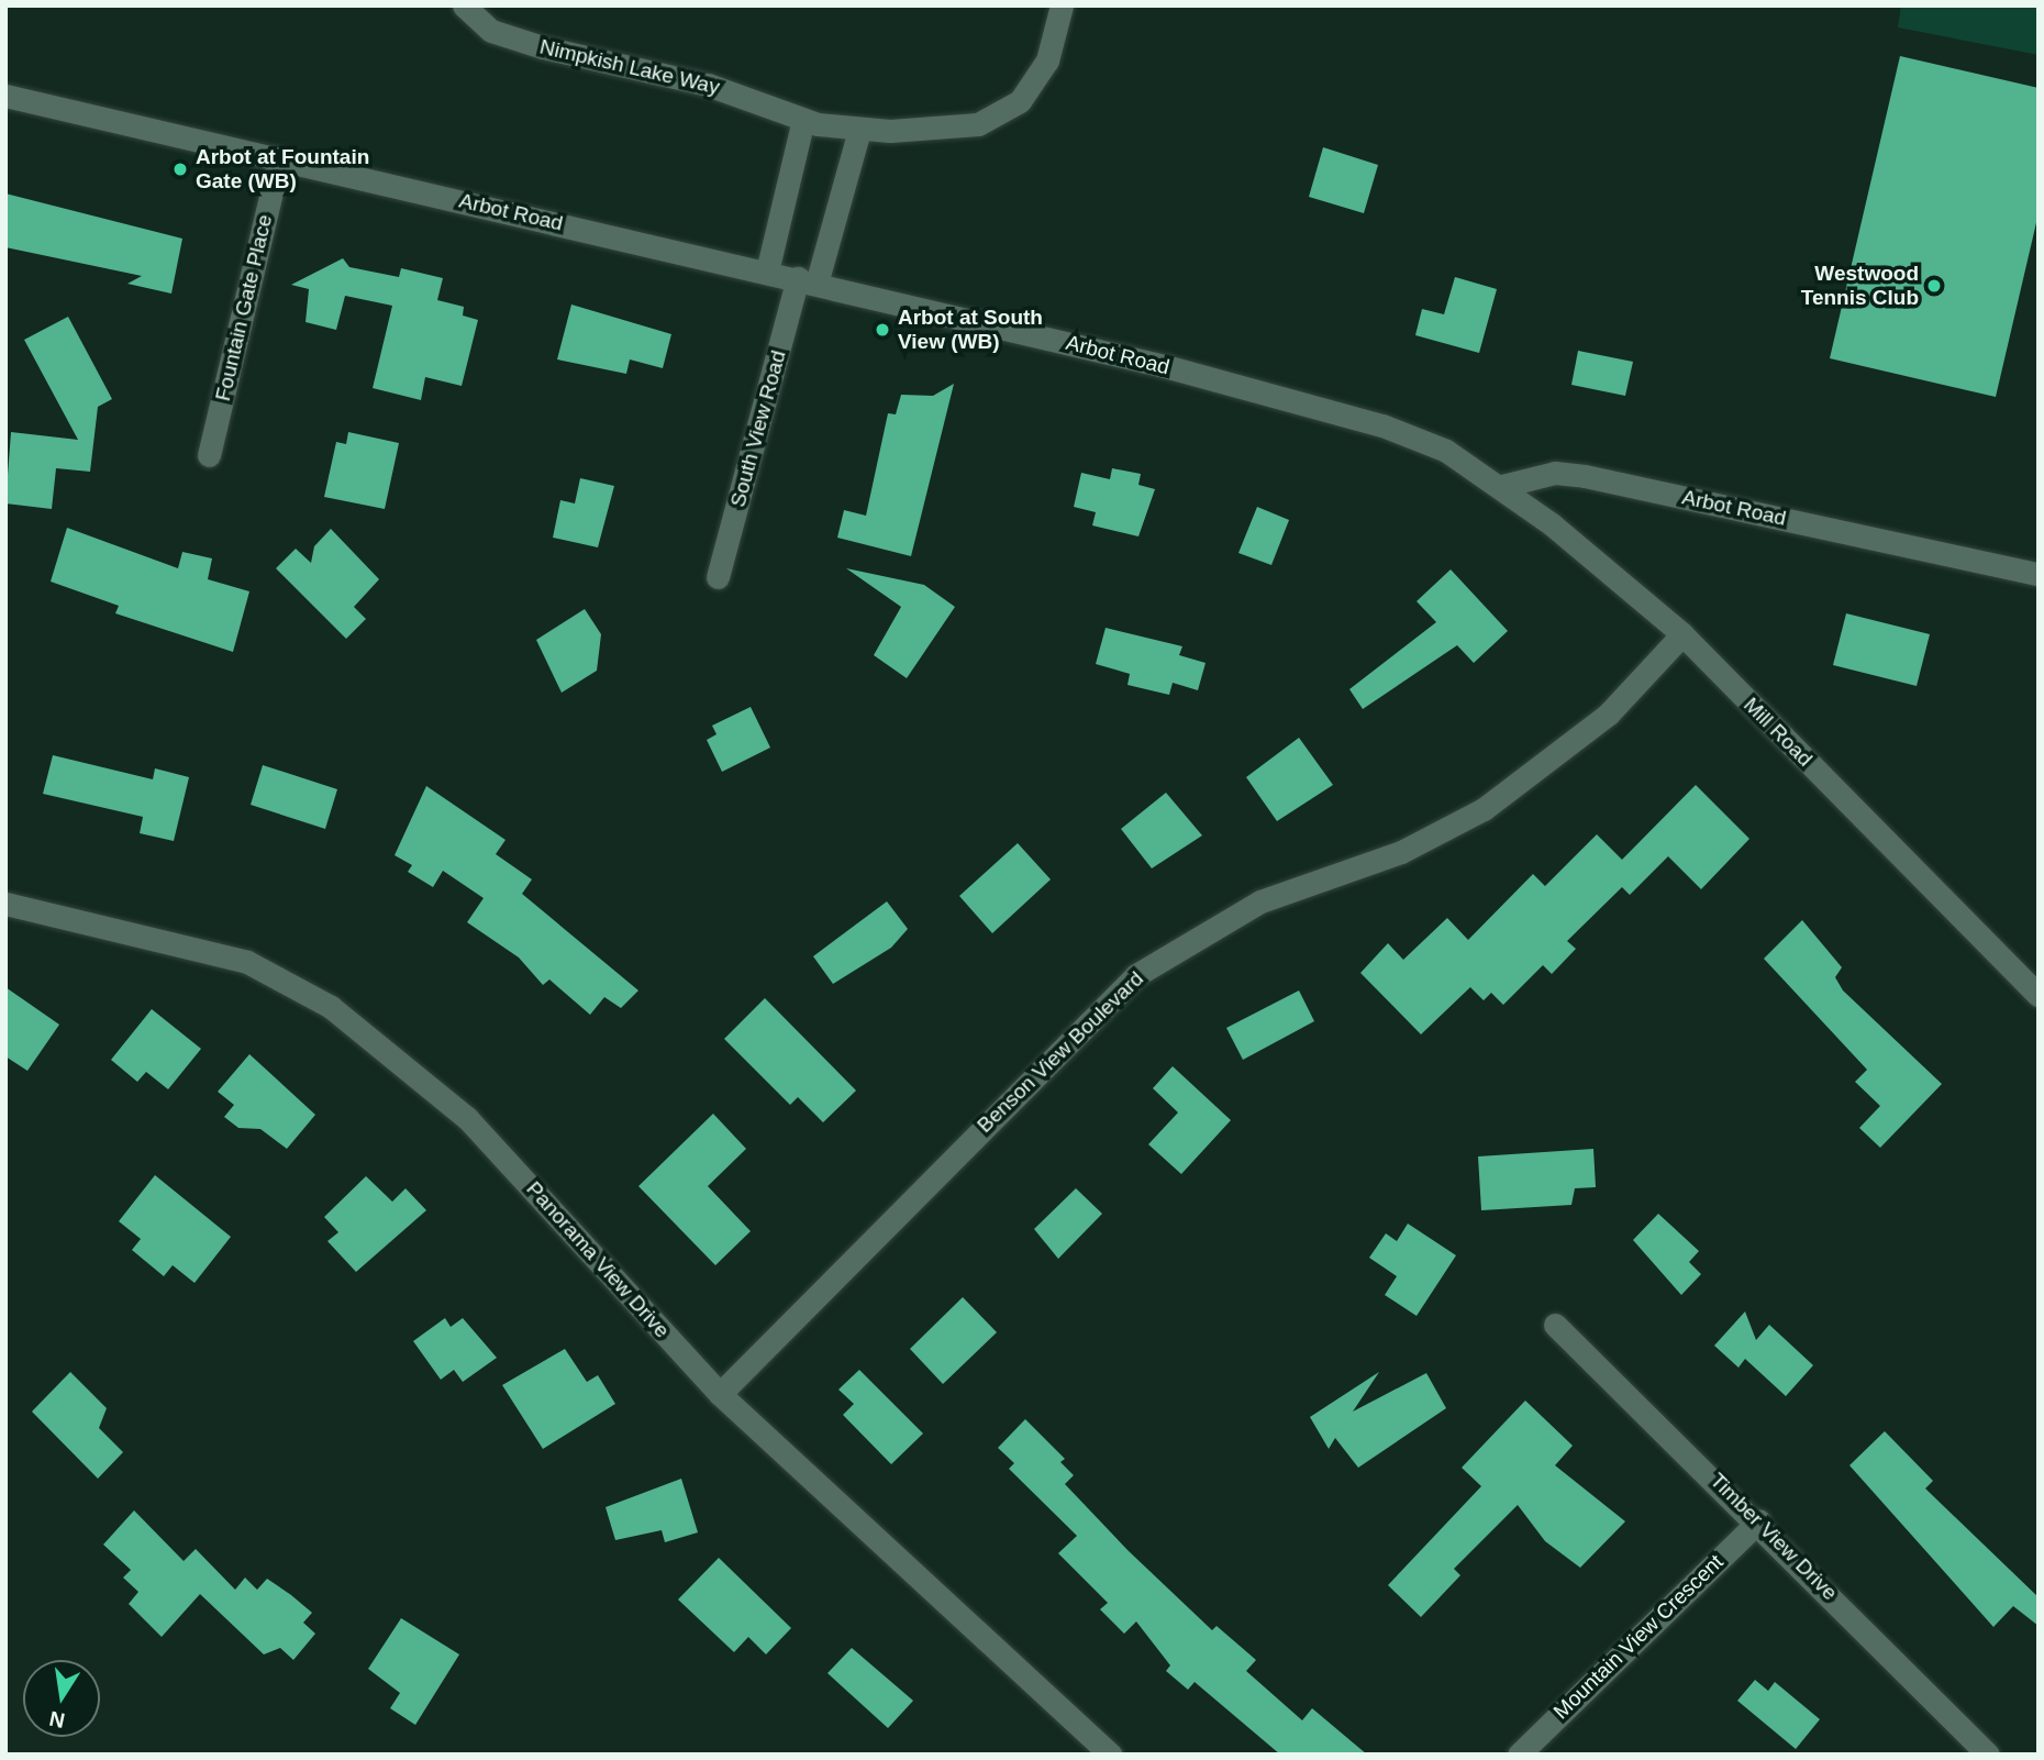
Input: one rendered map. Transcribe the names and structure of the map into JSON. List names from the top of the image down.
{
  "streets": {
    "street": [
      "Nimpkish Lake Way",
      "Arbot Road",
      "Fountain Gate Place",
      "South View Road",
      "Mill Road",
      "Benson View Boulevard",
      "Panorama View Drive",
      "Timber View Drive",
      "Mountain View Crescent"
    ]
  },
  "crossings": [
    ["Nimpkish Lake Way", "South View Road"],
    ["Arbot Road", "Fountain Gate Place"],
    ["Arbot Road", "South View Road"],
    ["Arbot Road", "Mill Road"],
    ["Mill Road", "Benson View Boulevard"],
    ["Benson View Boulevard", "Panorama View Drive"],
    ["Timber View Drive", "Mountain View Crescent"]
  ],
  "places": ["Arbot at Fountain Gate (WB)", "Westwood Tennis Club", "Arbot at South View (WB)"],
  "north": "bottom"
}
